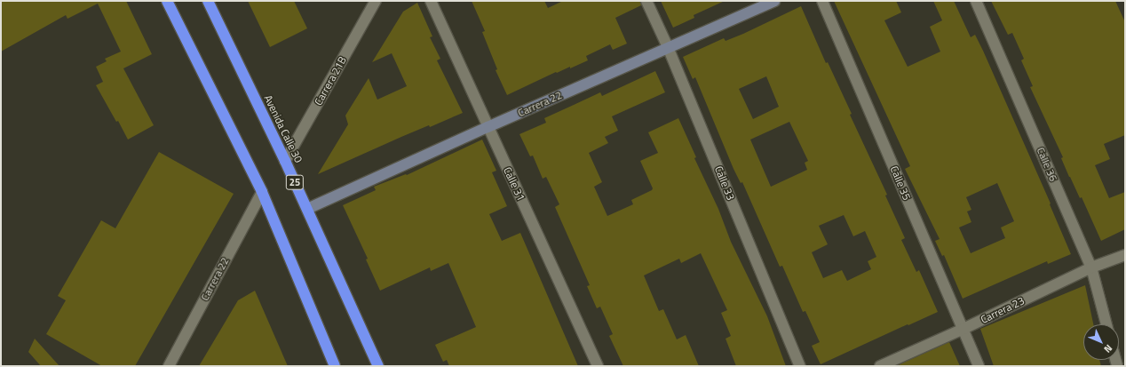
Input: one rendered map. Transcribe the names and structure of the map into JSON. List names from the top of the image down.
{
  "streets": {
    "highway": ["Avenida Calle 30", "25"],
    "street": [
      "Carrera 21B",
      "Carrera 22",
      "Calle 36",
      "Calle 33",
      "Calle 35",
      "Calle 31",
      "Carrera 23"
    ]
  },
  "crossings": [
    ["Carrera 21B", "Avenida Calle 30"],
    ["Carrera 22", "Avenida Calle 30"],
    ["Carrera 22", "Calle 33"],
    ["Carrera 22", "Calle 31"],
    ["Calle 36", "Carrera 23"],
    ["Calle 35", "Carrera 23"]
  ],
  "north": "bottom right"
}
